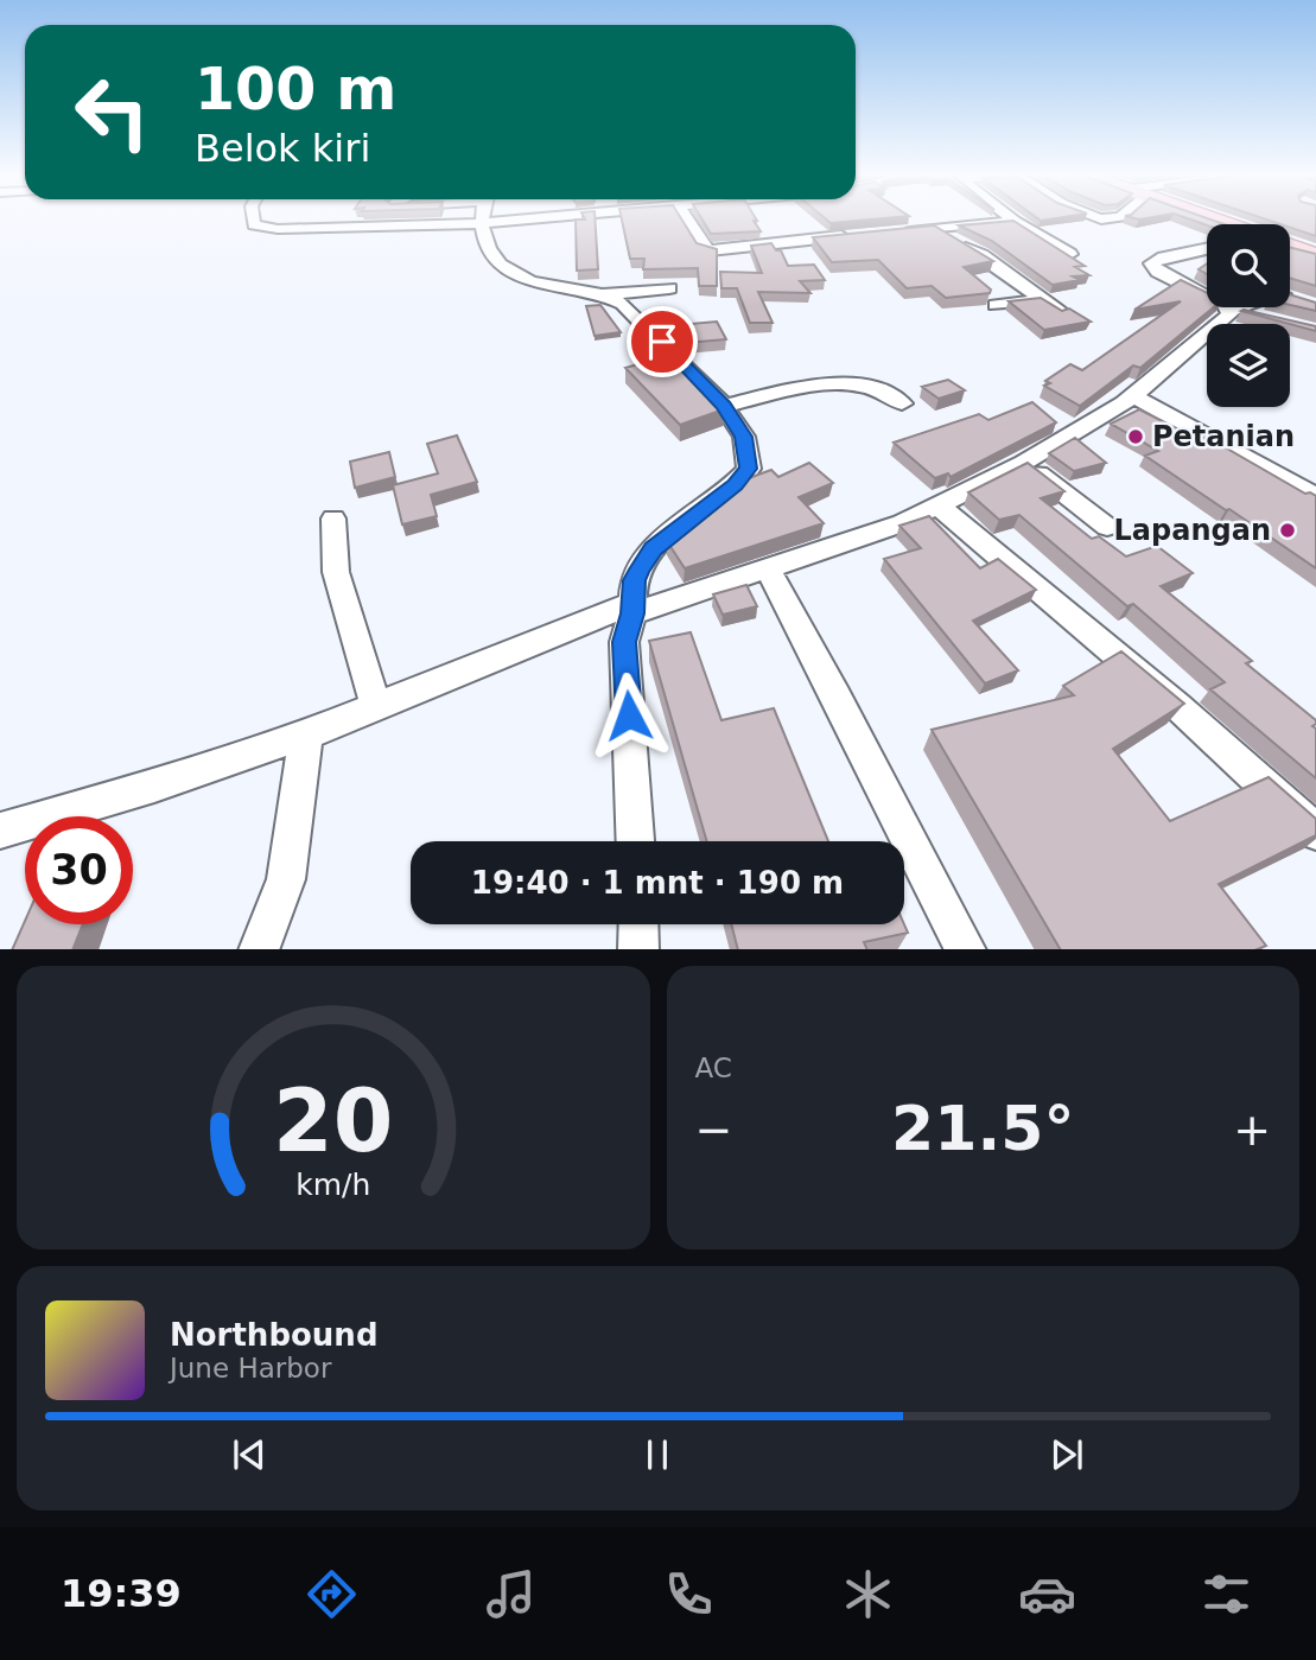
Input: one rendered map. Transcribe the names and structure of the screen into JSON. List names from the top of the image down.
{
  "places": ["Petanian", "Lapangan"],
  "page": {
    "turn": ["100 m", "Belok kiri"],
    "limit": "30",
    "trip": "19:40 · 1 mnt · 190 m",
    "tile": "AC",
    "heat": ["−", "21.5°", "+"],
    "song": ["Northbound", "June Harbor"],
    "tabs": "19:39",
    "gauge": ["20", "km/h"]
  }
}
